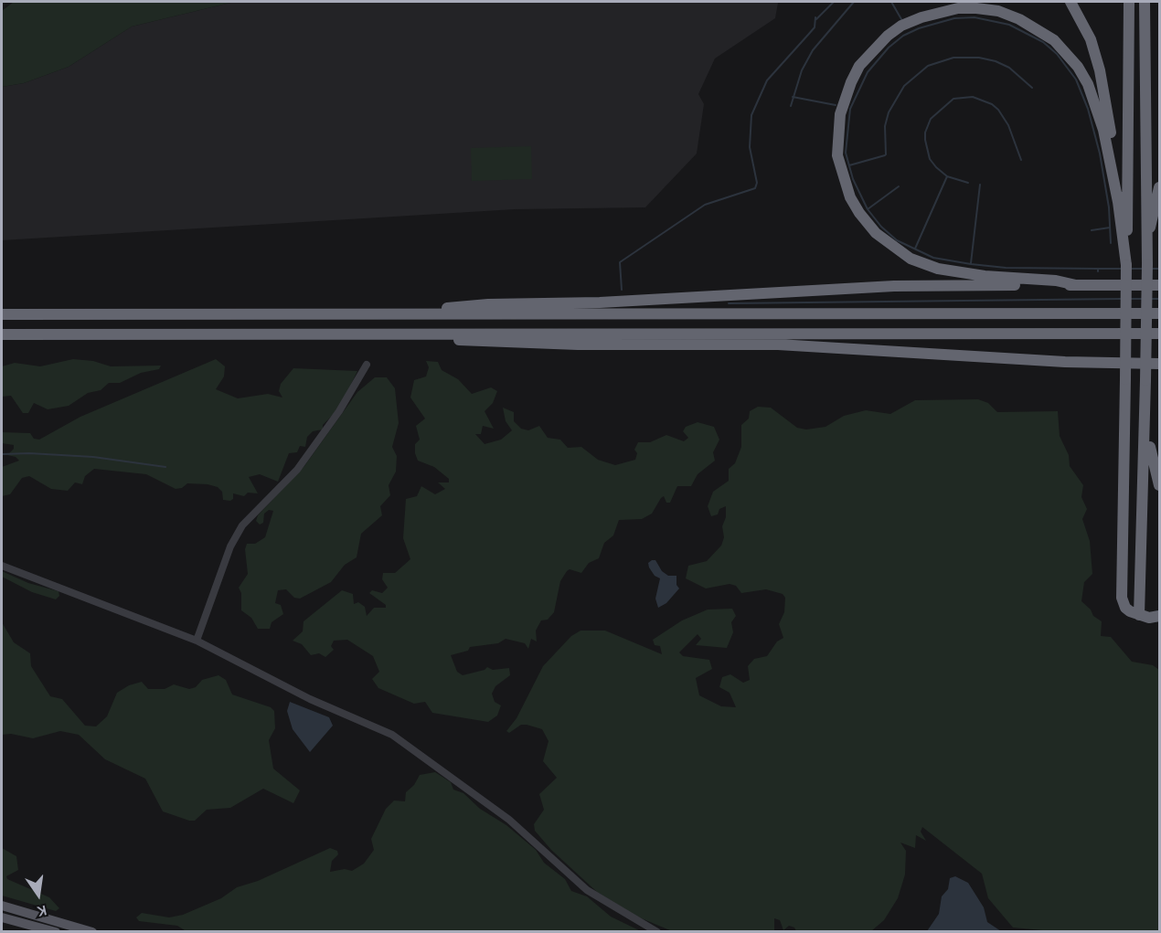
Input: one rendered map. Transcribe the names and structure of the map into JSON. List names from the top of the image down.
{
  "north": "bottom"
}
